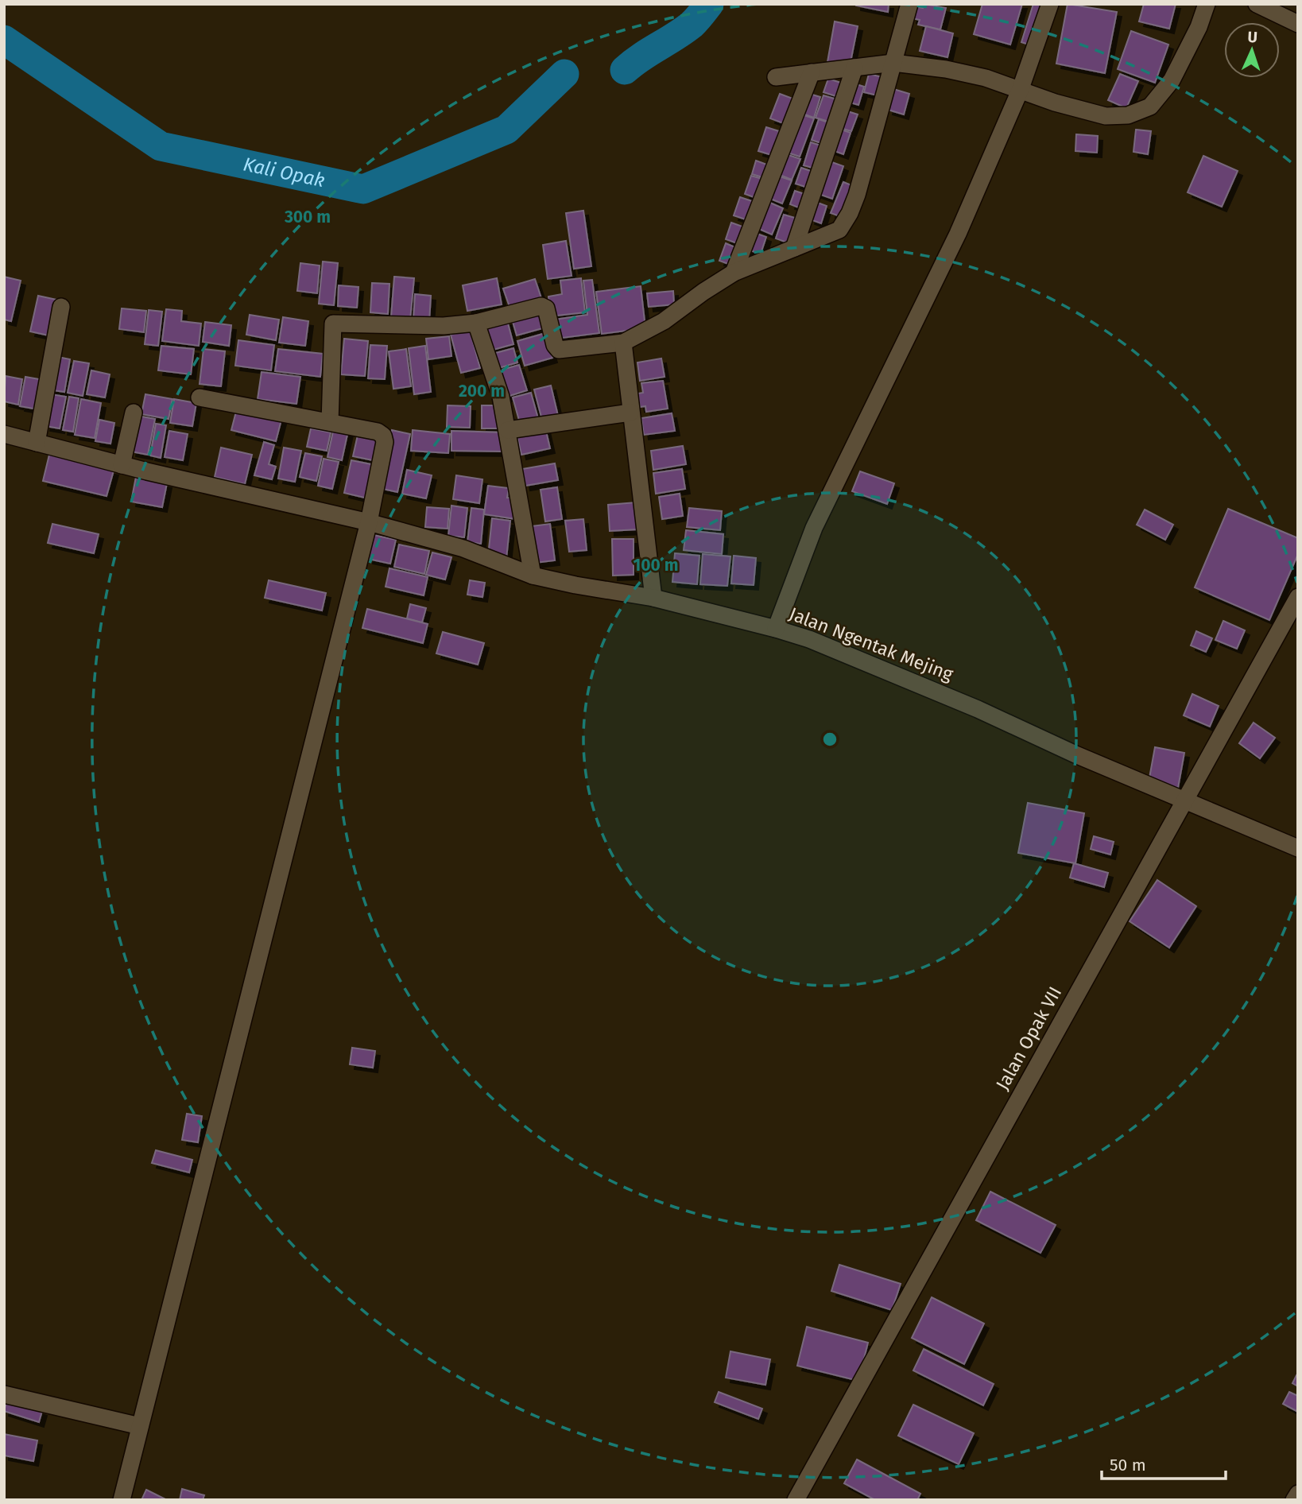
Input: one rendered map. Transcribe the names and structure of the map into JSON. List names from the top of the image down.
{
  "streets": {
    "street": ["Jalan Ngentak Mejing", "Jalan Opak VII"]
  },
  "crossings": [
    ["Jalan Ngentak Mejing", "Jalan Opak VII"]
  ],
  "water": ["Kali Opak"],
  "scale_bar": "50 m",
  "north": "top",
  "rings": ["300 m", "200 m", "100 m"]
}
